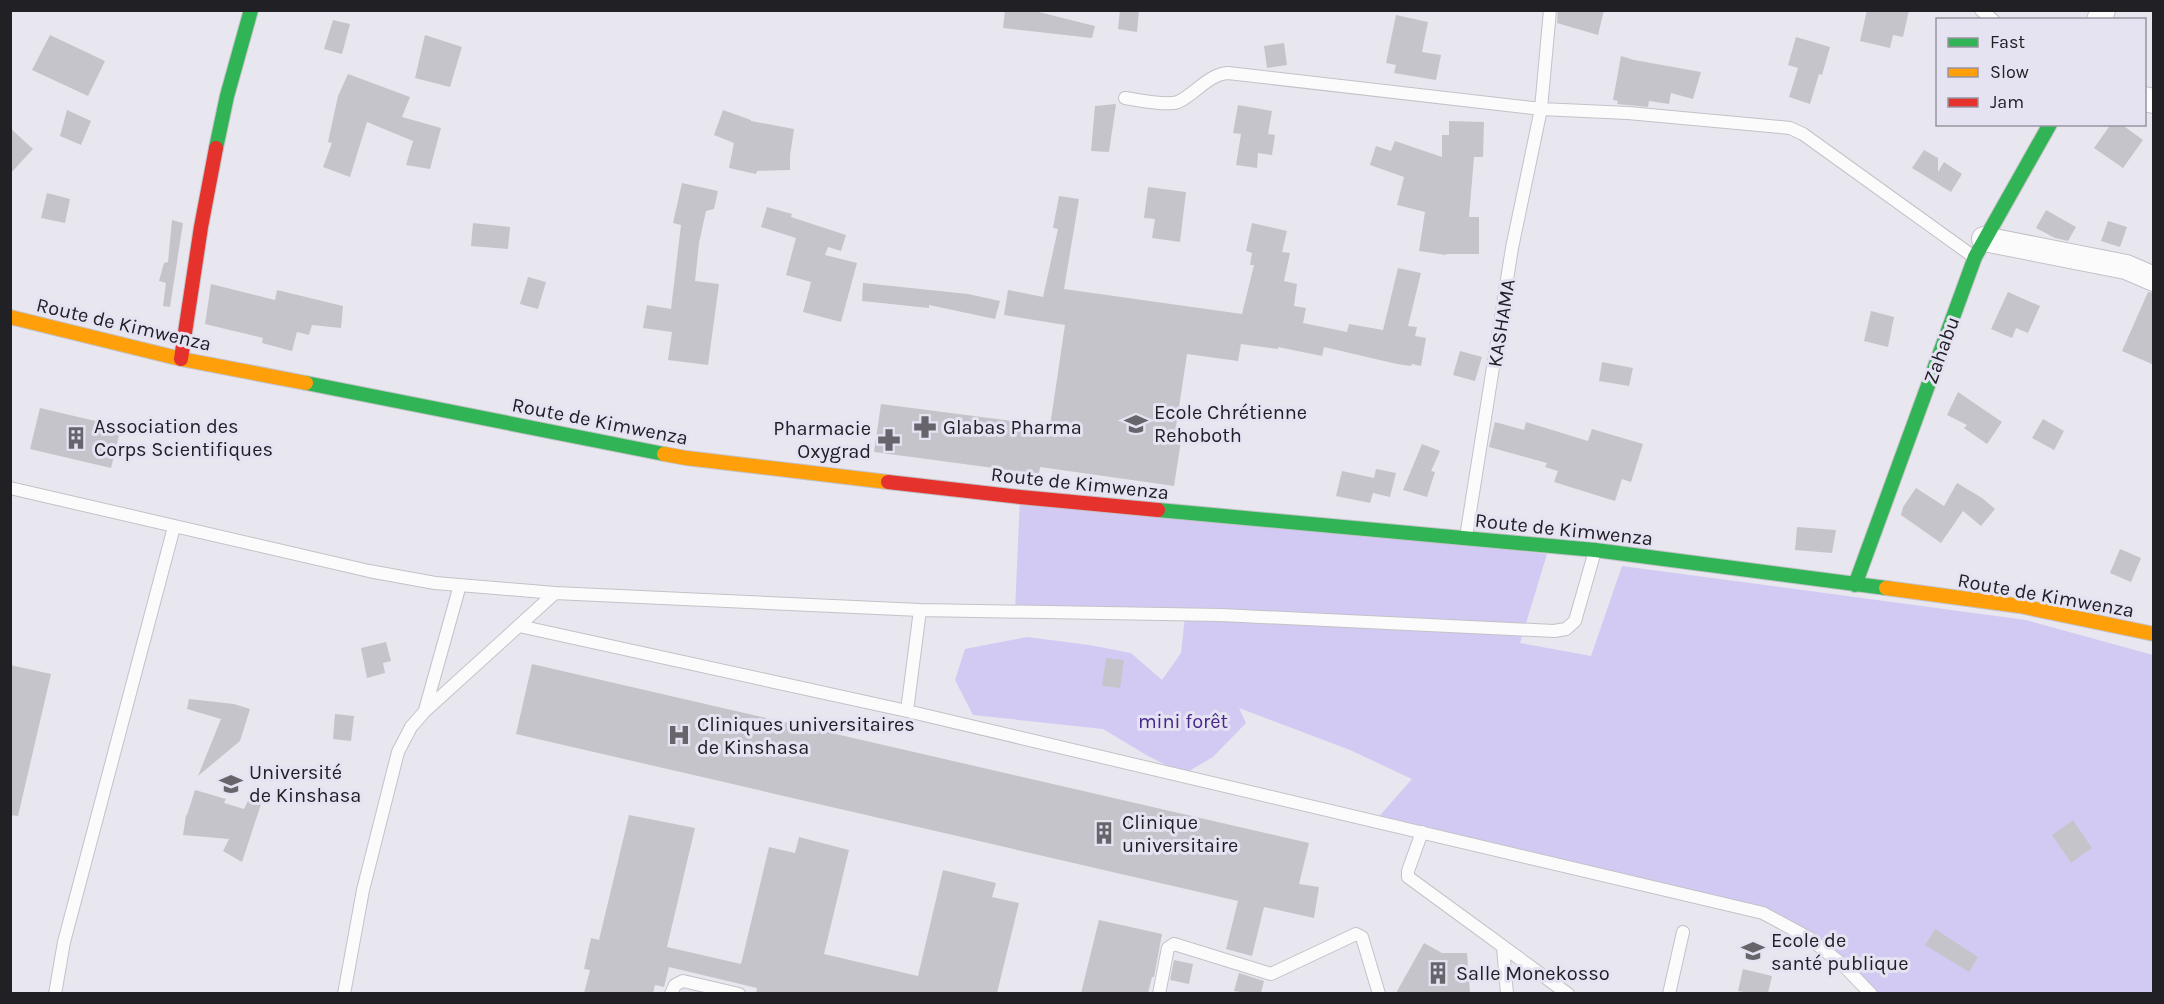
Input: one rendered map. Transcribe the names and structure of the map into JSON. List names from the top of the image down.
{
  "streets": {
    "street": ["Route de Kimwenza", "Zahabu"],
    "lane": ["KASHAMA"]
  },
  "crossings": [
    ["KASHAMA", "Route de Kimwenza"],
    ["Route de Kimwenza", "Zahabu"]
  ],
  "parks": ["mini forêt"],
  "places": {
    "school or university": ["Ecole Chrétienne Rehoboth", "Université de Kinshasa", "Ecole de santé publique"],
    "pharmacy": ["Glabas Pharma", "Pharmacie Oxygrad"],
    "building": ["Association des Corps Scientifiques", "Clinique universitaire", "Salle Monekosso"],
    "hospital": ["Cliniques universitaires de Kinshasa"]
  },
  "legend": ["Fast", "Slow", "Jam"]
}
